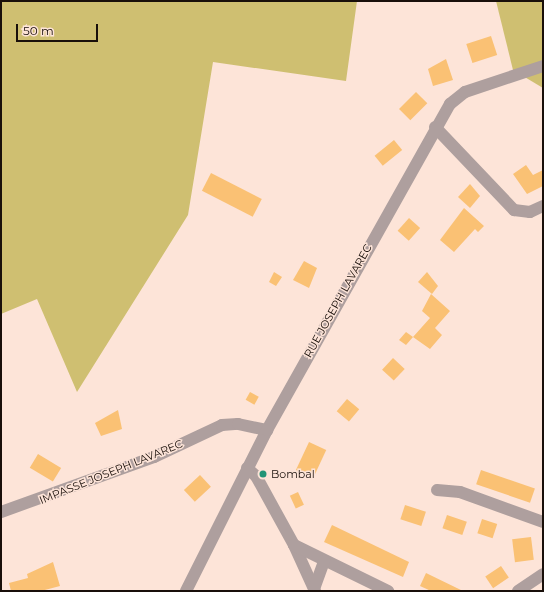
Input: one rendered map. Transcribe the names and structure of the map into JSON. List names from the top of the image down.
{
  "streets": {
    "street": ["RUE JOSEPH LAVAREC", "IMPASSE JOSEPH LAVAREC"]
  },
  "crossings": [
    ["RUE JOSEPH LAVAREC", "IMPASSE JOSEPH LAVAREC"]
  ],
  "places": ["Bombal"],
  "scale_bar": "50 m"
}
